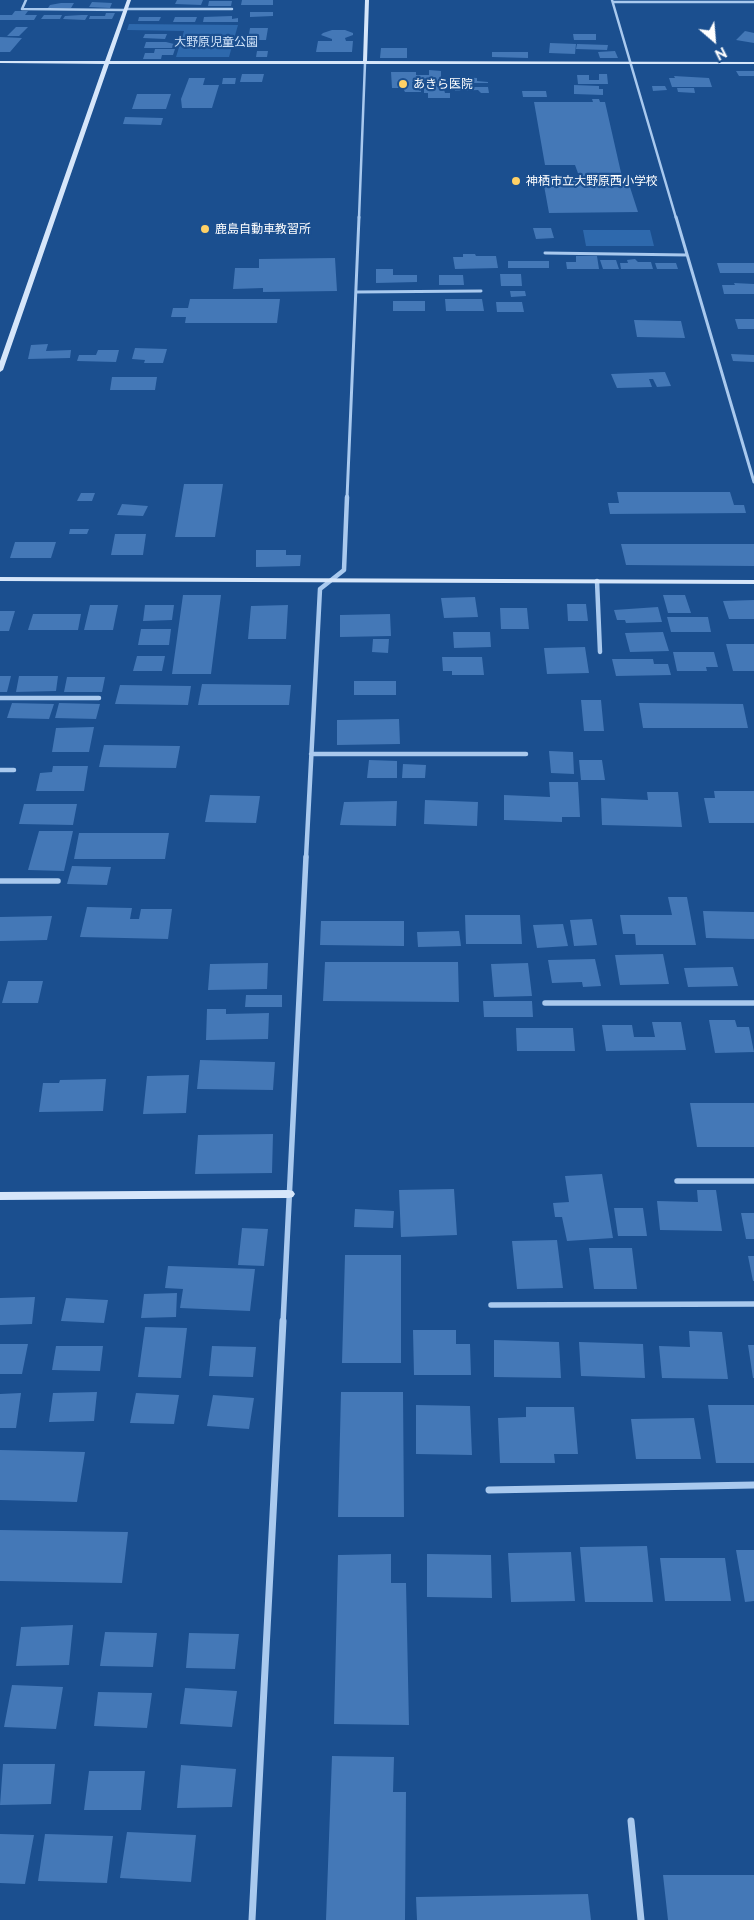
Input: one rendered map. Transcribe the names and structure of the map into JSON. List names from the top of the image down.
{
  "parks": ["大野原児童公園"],
  "places": ["あきら医院", "神栖市立大野原西小学校", "鹿島自動車教習所"],
  "north": "bottom right"
}
